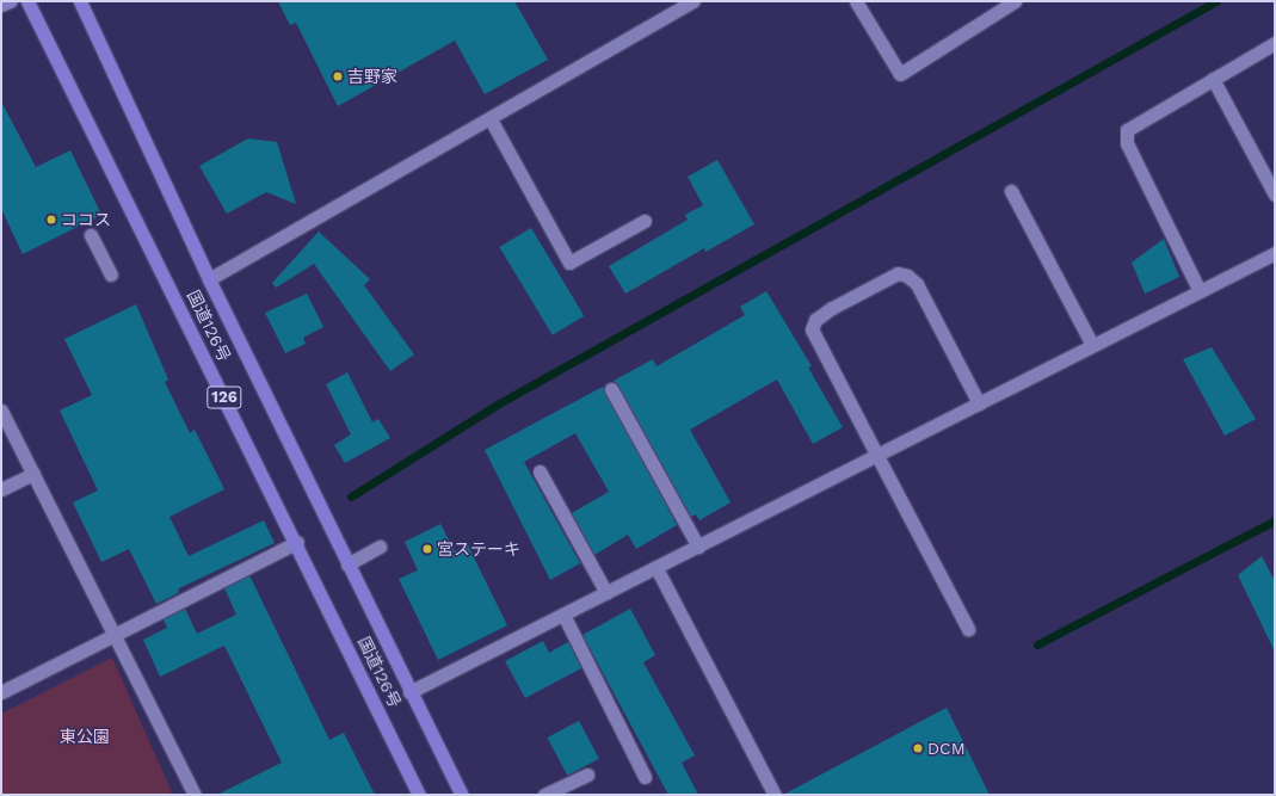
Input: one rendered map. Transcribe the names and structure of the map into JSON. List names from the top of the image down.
{
  "streets": {
    "highway": ["国道126号", "126"]
  },
  "parks": ["東公園"],
  "places": [
    "吉野家",
    "ココス",
    "宮ステーキ",
    "DCM"
  ]
}
